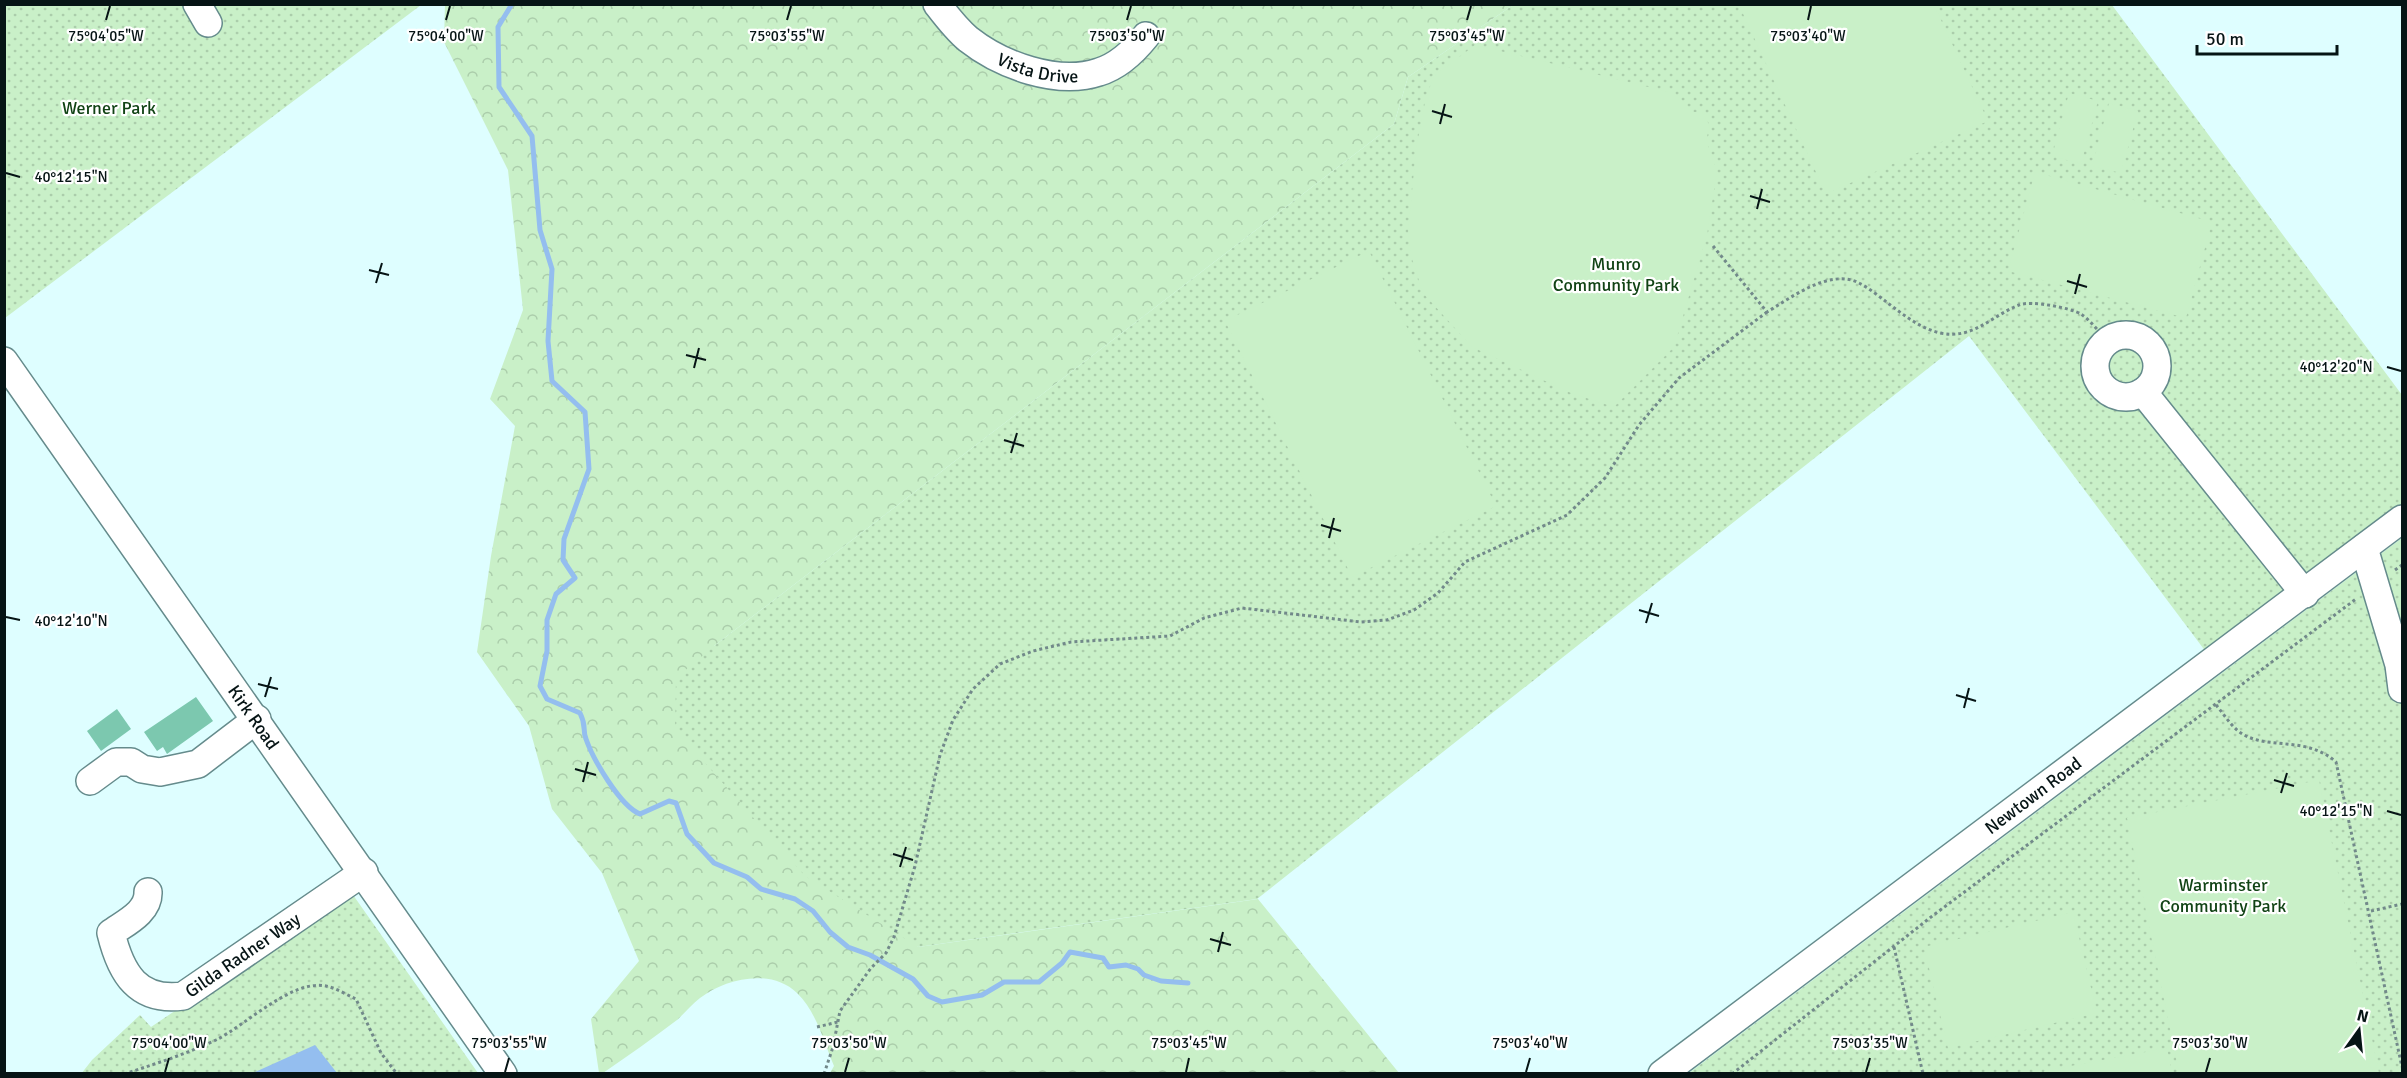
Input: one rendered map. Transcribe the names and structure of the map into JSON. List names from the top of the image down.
{
  "streets": {
    "street": [
      "Vista Drive",
      "Kirk Road",
      "Newtown Road",
      "Gilda Radner Way"
    ]
  },
  "crossings": [
    ["Kirk Road", "Gilda Radner Way"]
  ],
  "parks": ["Werner Park", "Munro Community Park", "Warminster Community Park"],
  "scale_bar": "50 m",
  "north": "top",
  "coordinates": [
    "75°04'05\"W",
    "75°04'00\"W",
    "75°03'55\"W",
    "75°03'50\"W",
    "75°03'45\"W",
    "75°03'40\"W",
    "40°12'15\"N",
    "40°12'20\"N",
    "40°12'10\"N",
    "75°03'35\"W",
    "75°03'30\"W"
  ]
}
